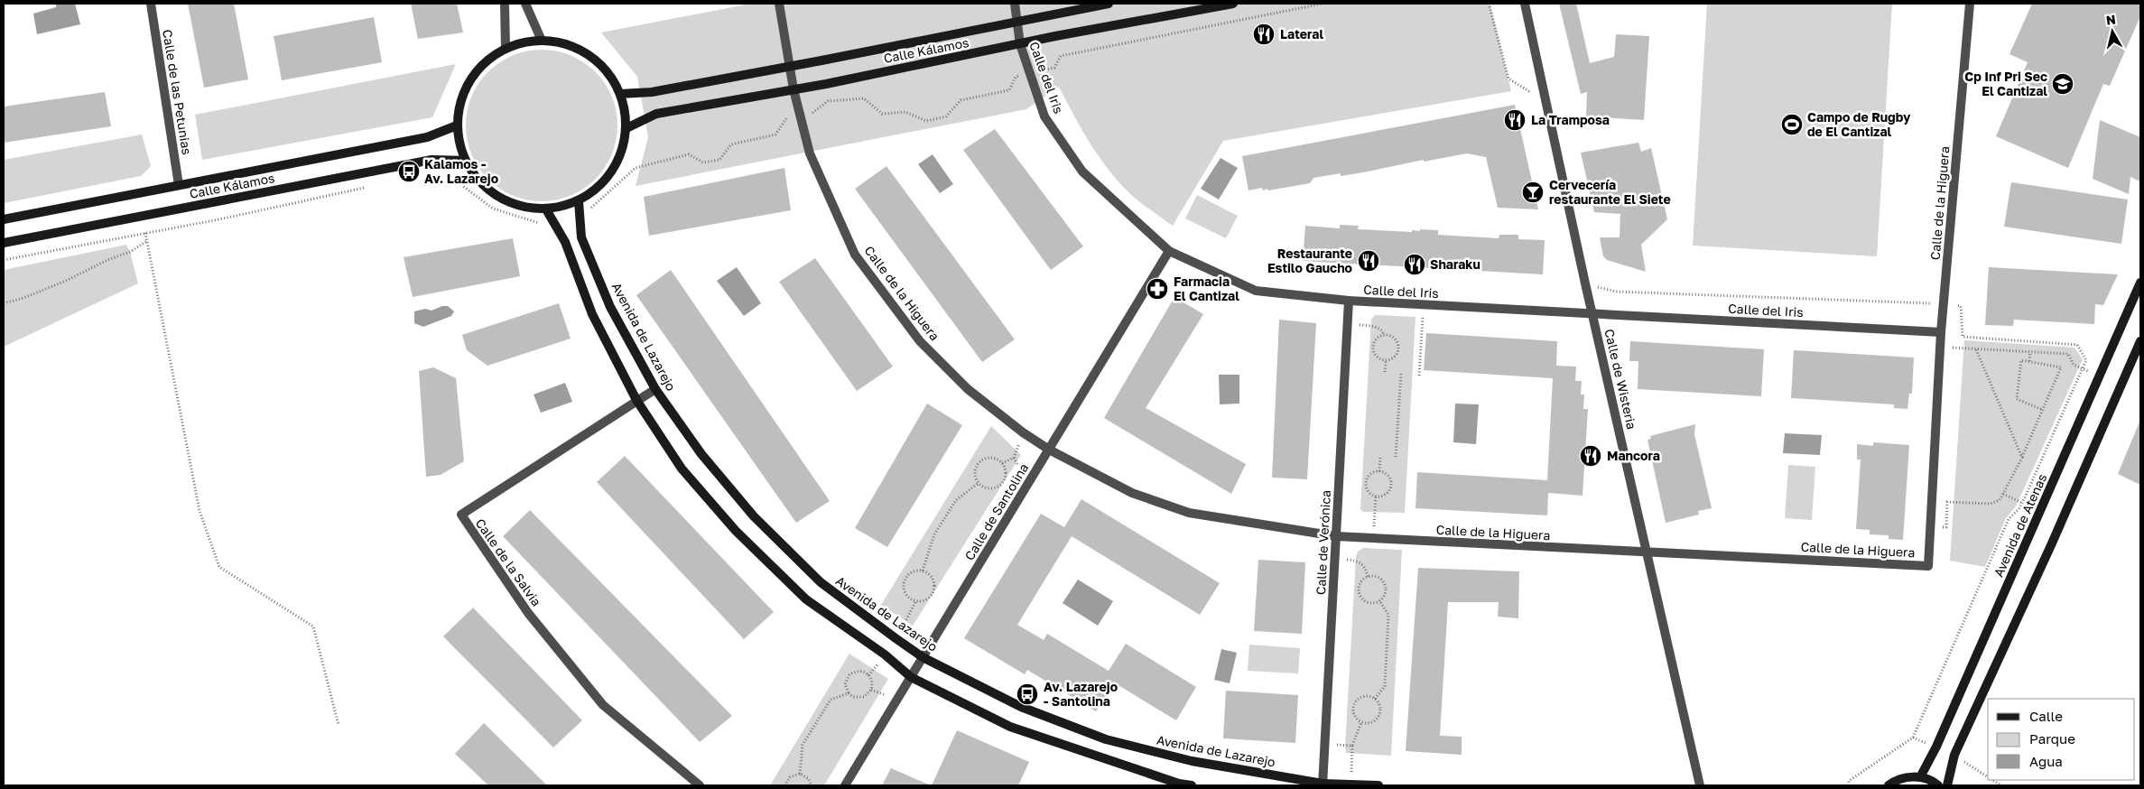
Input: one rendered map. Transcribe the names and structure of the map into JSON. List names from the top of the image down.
{
  "streets": {
    "main road": ["Calle Kálamos", "Avenida de Lazarejo", "Avenida de Atenas"],
    "street": [
      "Calle del Iris",
      "Calle de las Petunias",
      "Calle de la Higuera",
      "Calle de Wisteria",
      "Calle de Santolina",
      "Calle de Verónica",
      "Calle de la Salvia"
    ]
  },
  "crossings": [
    ["Calle Kálamos", "Calle del Iris"],
    ["Calle Kálamos", "Calle de las Petunias"],
    ["Calle Kálamos", "Calle de la Higuera"],
    ["Calle del Iris", "Calle de la Higuera"],
    ["Calle del Iris", "Calle de Wisteria"],
    ["Calle del Iris", "Calle de Santolina"],
    ["Calle del Iris", "Calle de Verónica"],
    ["Calle de la Higuera", "Calle de Wisteria"],
    ["Calle de la Higuera", "Calle de Santolina"],
    ["Calle de la Higuera", "Calle de Verónica"],
    ["Avenida de Lazarejo", "Calle de Santolina"],
    ["Avenida de Lazarejo", "Calle de Verónica"],
    ["Avenida de Lazarejo", "Calle de la Salvia"]
  ],
  "places": {
    "restaurant": [
      "Lateral",
      "La Tramposa",
      "Restaurante Estilo Gaucho",
      "Sharaku",
      "Mancora"
    ],
    "school or university": ["Cp Inf Pri Sec El Cantizal"],
    "sports": ["Campo de Rugby de El Cantizal"],
    "bus stop": ["Kalamos - Av. Lazarejo", "Av. Lazarejo - Santolina"],
    "bar": ["Cervecería restaurante El Siete"],
    "pharmacy": ["Farmacia El Cantizal"]
  },
  "legend": ["Calle", "Parque", "Agua"],
  "north": "top"
}
